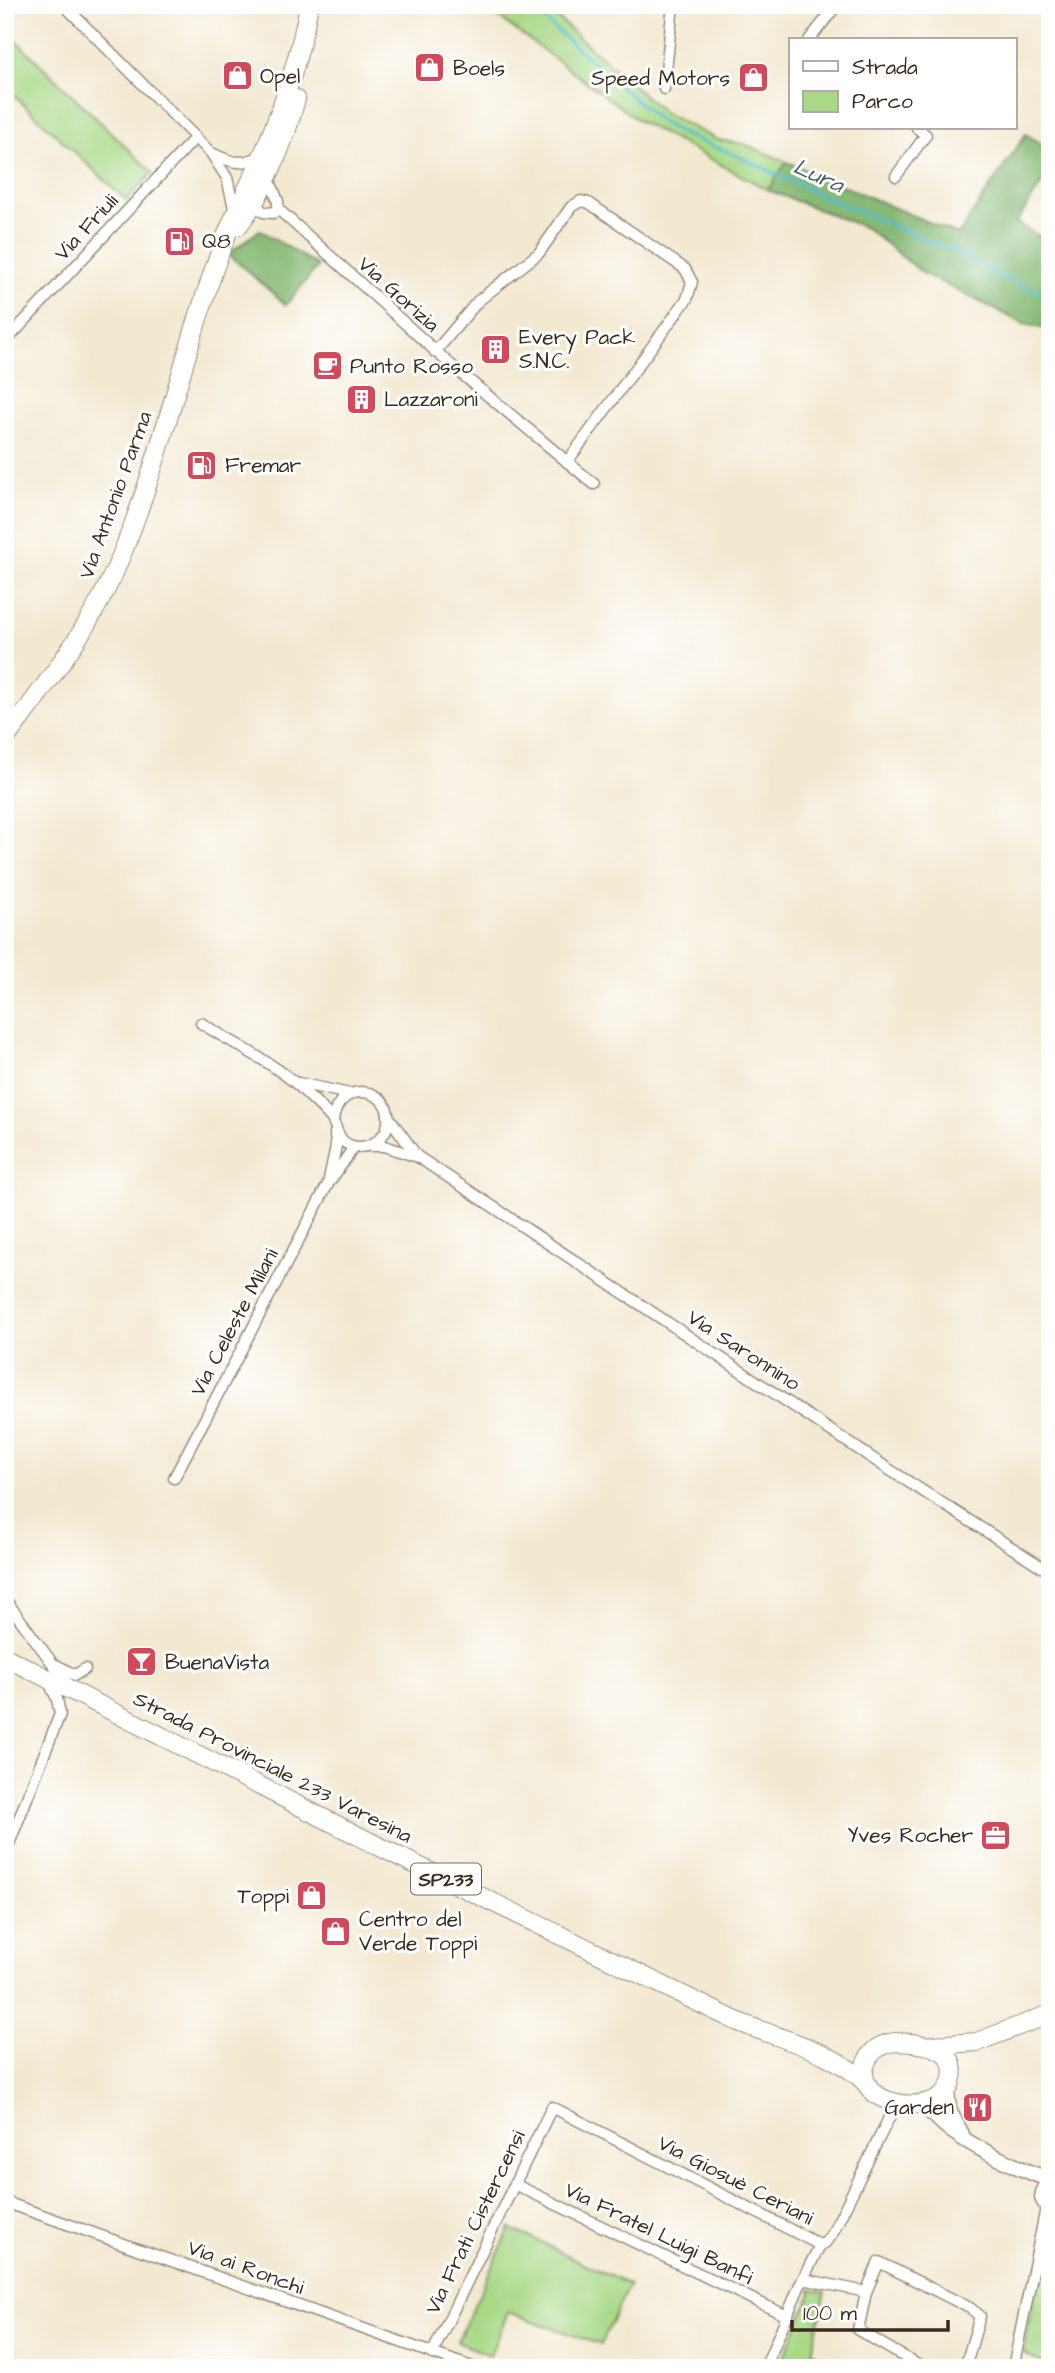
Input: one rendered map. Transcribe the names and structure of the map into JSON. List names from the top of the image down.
{
  "streets": {
    "main road": ["Via Antonio Parma", "Strada Provinciale 233 Varesina", "SP233"],
    "street": [
      "Via Friuli",
      "Via Gorizia",
      "Via Celeste Milani",
      "Via Saronnino",
      "Via Giosuè Ceriani",
      "Via Frati Cistercensi",
      "Via Fratel Luigi Banfi",
      "Via ai Ronchi"
    ]
  },
  "crossings": [
    ["Via Gorizia", "Via Antonio Parma"],
    ["Strada Provinciale 233 Varesina", "SP233"],
    ["Via Giosuè Ceriani", "Via Frati Cistercensi"],
    ["Via Giosuè Ceriani", "Via Fratel Luigi Banfi"],
    ["Via Frati Cistercensi", "Via Fratel Luigi Banfi"],
    ["Via Frati Cistercensi", "Via ai Ronchi"]
  ],
  "water": ["Lura"],
  "places": {
    "shop": [
      "Boels",
      "Opel",
      "Speed Motors",
      "Toppi",
      "Centro del Verde Toppi"
    ],
    "fuel station": ["Q8", "Fremar"],
    "building": ["Every Pack S.N.C.", "Lazzaroni"],
    "cafe": ["Punto Rosso"],
    "bar": ["BuenaVista"],
    "office": ["Yves Rocher"],
    "restaurant": ["Garden"]
  },
  "legend": ["Strada", "Parco"],
  "scale_bar": "100 m"
}
